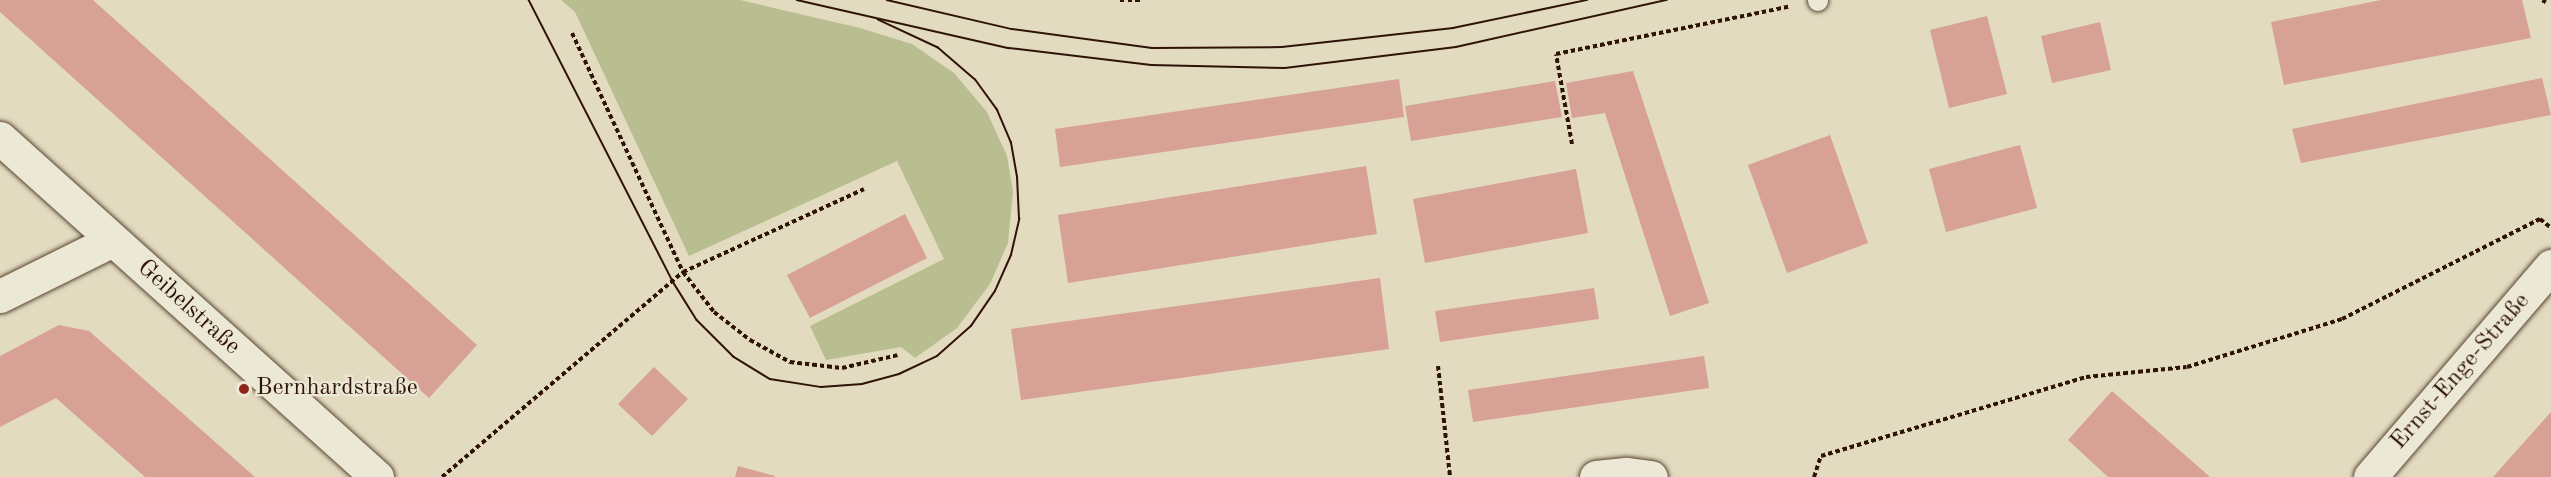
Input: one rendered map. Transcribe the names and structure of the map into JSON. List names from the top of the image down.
{
  "streets": {
    "street": ["Geibelstraße", "Ernst-Enge-Straße"]
  },
  "places": ["Bernhardstraße"]
}
